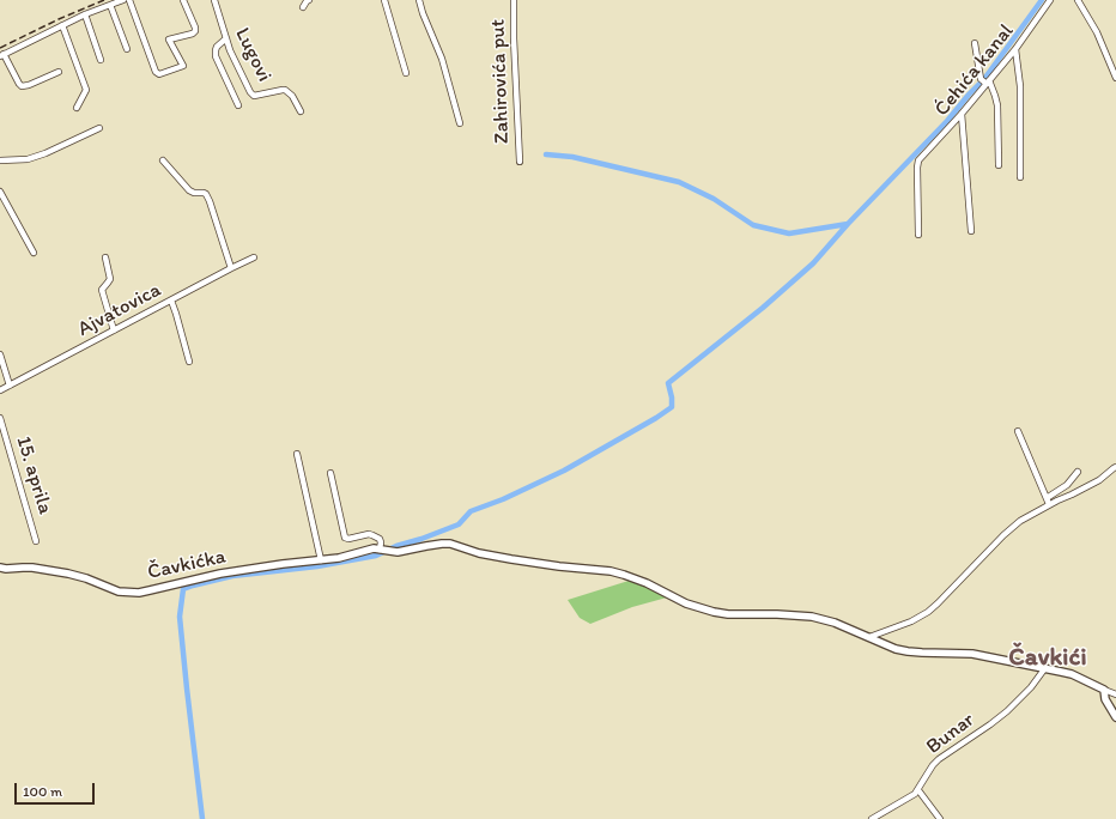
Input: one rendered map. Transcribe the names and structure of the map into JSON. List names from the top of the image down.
{
  "streets": {
    "street": [
      "Lugovi",
      "Ćehića kanal",
      "Zahirovića put",
      "Ajvatovica",
      "15. aprila",
      "Čavkićka",
      "Bunar"
    ]
  },
  "crossings": [
    ["Čavkićka", "Bunar"]
  ],
  "districts": ["Čavkići"],
  "scale_bar": "100 m"
}
